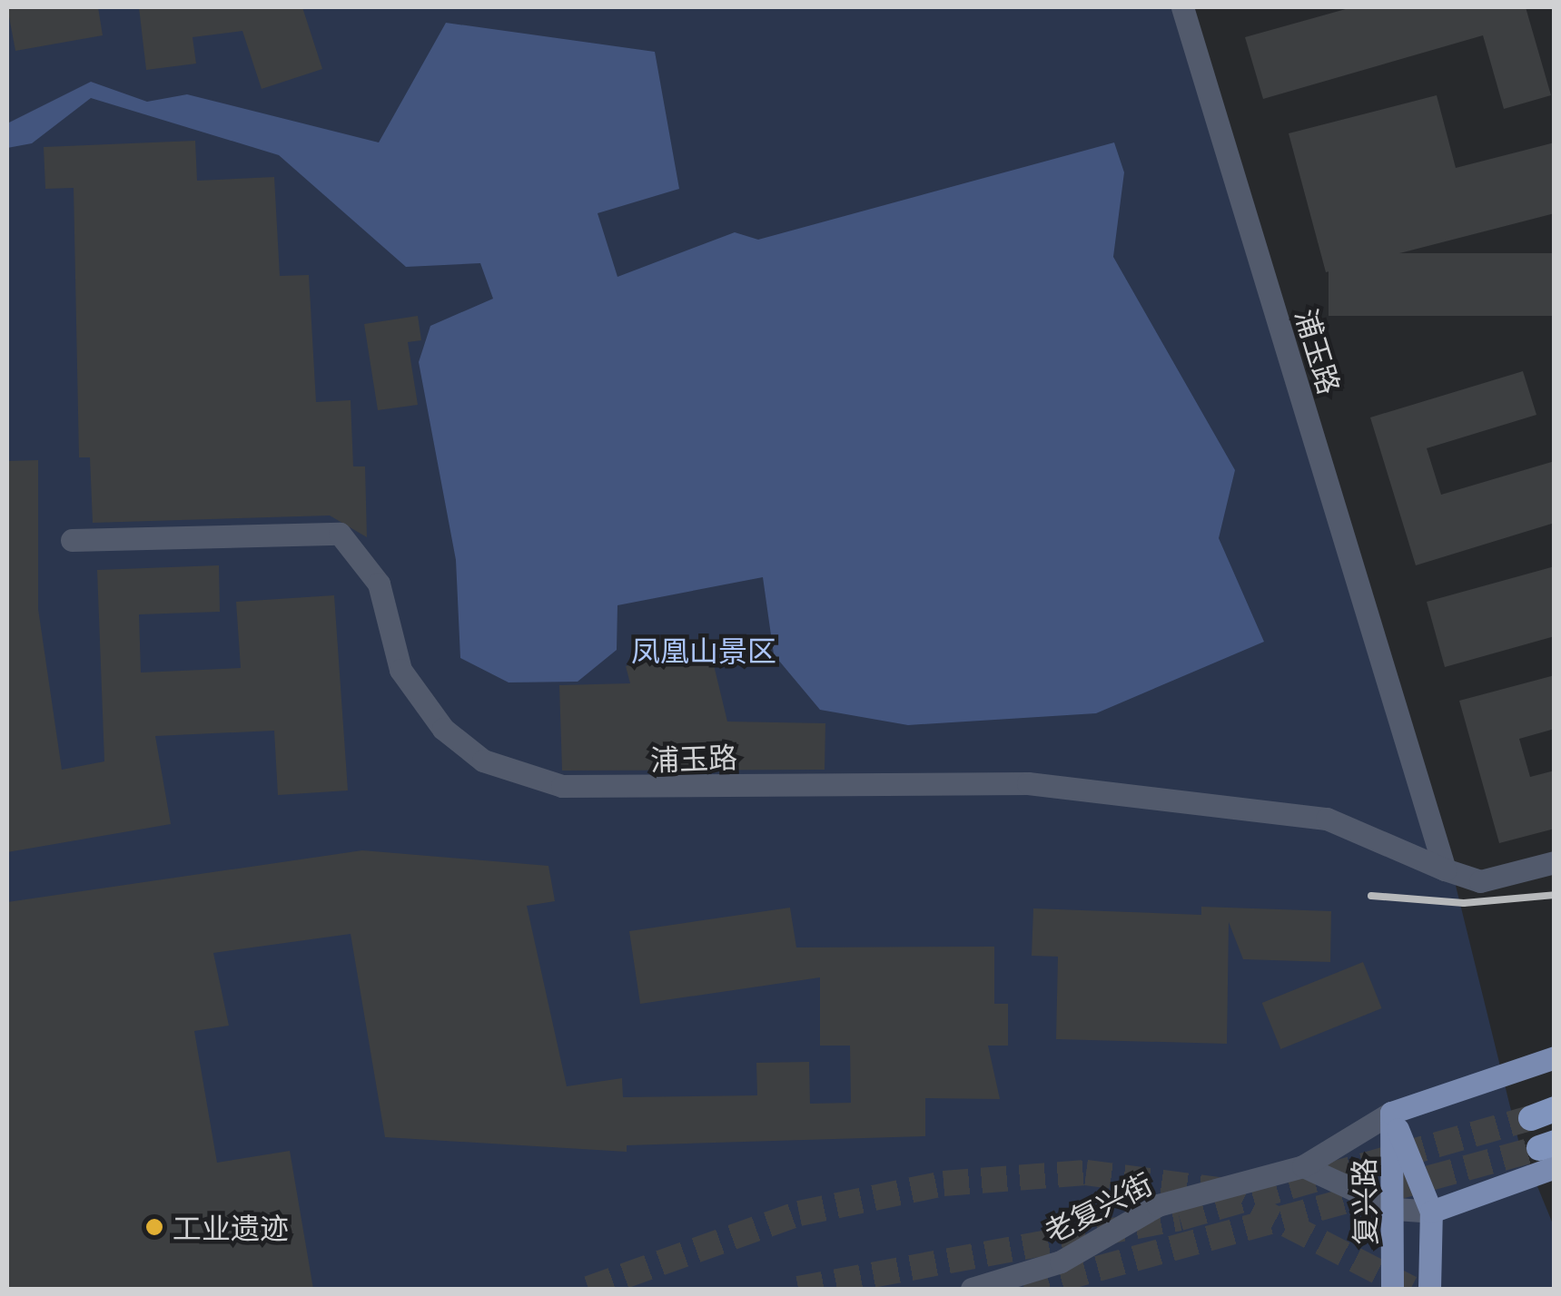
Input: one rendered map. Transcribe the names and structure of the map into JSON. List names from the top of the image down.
{
  "streets": {
    "main road": ["复兴路"],
    "street": ["浦玉路", "老复兴街"]
  },
  "crossings": [
    ["复兴路", "老复兴街"]
  ],
  "parks": ["凤凰山景区"],
  "places": ["工业遗迹"]
}
